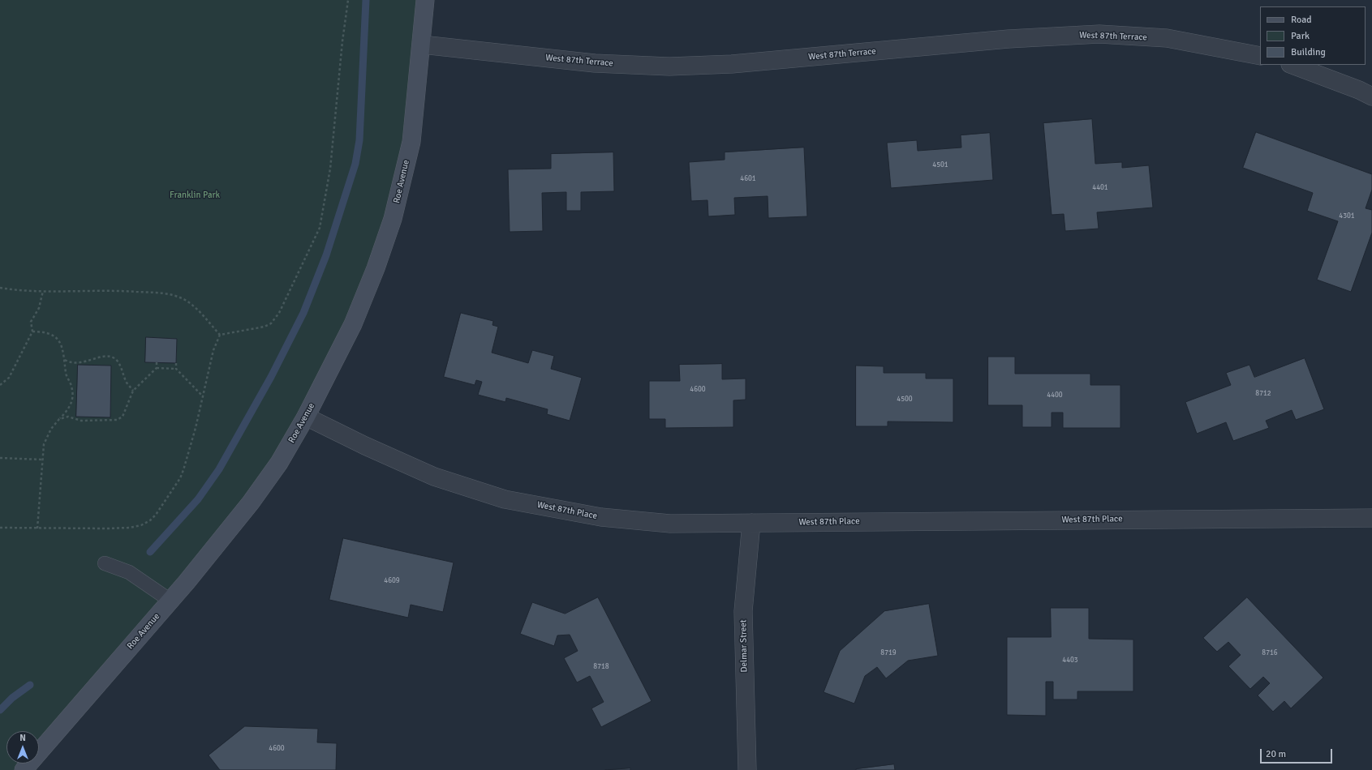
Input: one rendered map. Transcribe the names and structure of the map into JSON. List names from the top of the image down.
{
  "streets": {
    "main road": ["Roe Avenue"],
    "street": ["West 87th Terrace", "West 87th Place", "Delmar Street"]
  },
  "crossings": [
    ["West 87th Terrace", "Roe Avenue"],
    ["Roe Avenue", "West 87th Place"],
    ["West 87th Place", "Delmar Street"]
  ],
  "parks": ["Franklin Park"],
  "house_numbers": [
    "4501",
    "4601",
    "4401",
    "4301",
    "4600",
    "8712",
    "4400",
    "4500",
    "4609",
    "8719",
    "8716",
    "4403",
    "8718",
    "4600"
  ],
  "legend": ["Road", "Park", "Building"],
  "scale_bar": "20 m",
  "north": "top"
}
